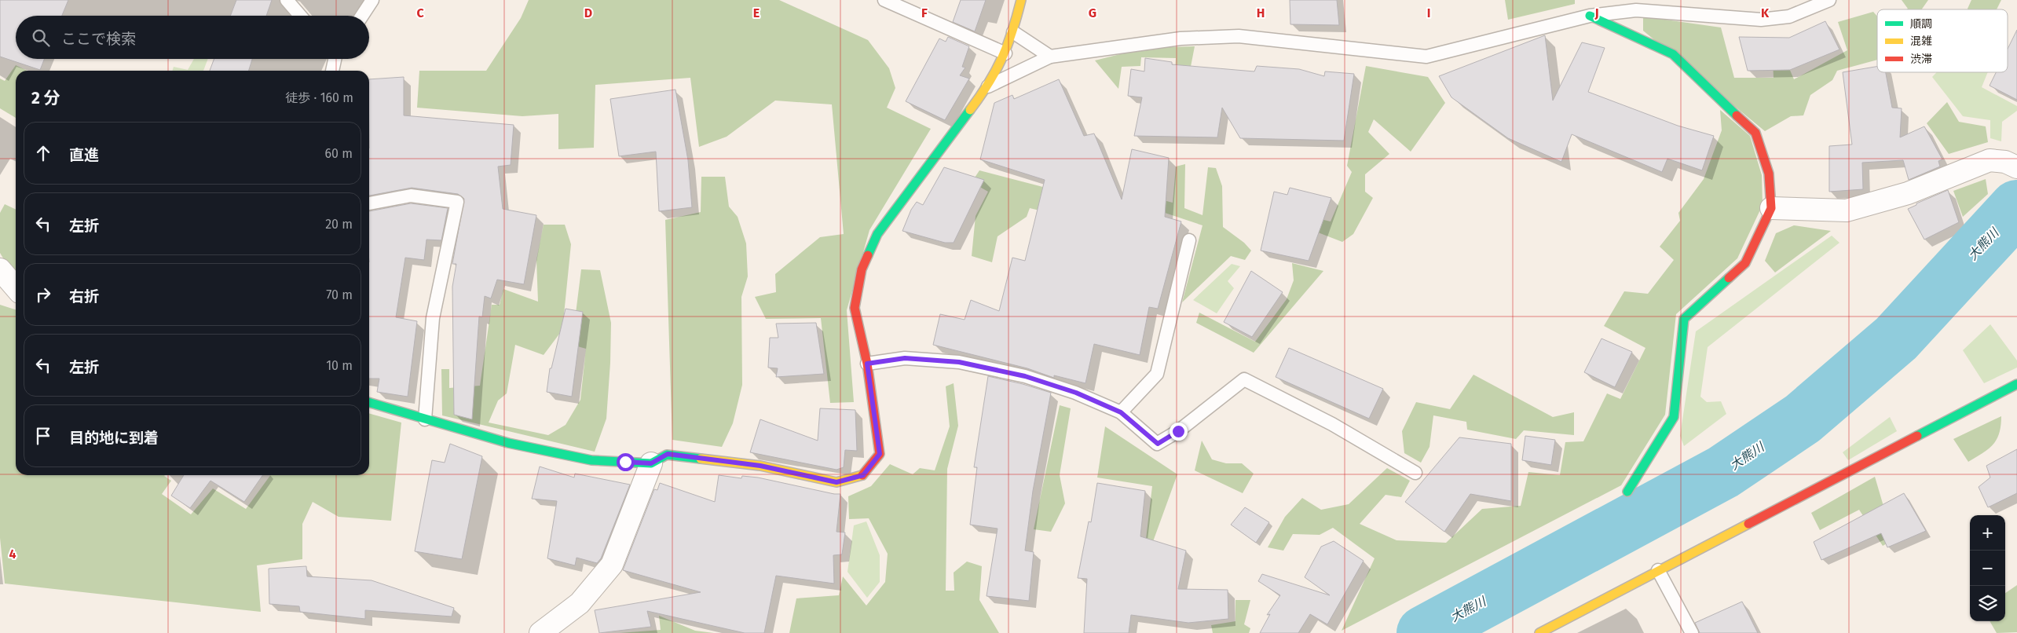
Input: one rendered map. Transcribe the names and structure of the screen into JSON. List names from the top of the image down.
{
  "water": ["大熊川"],
  "legend": ["順調", "混雑", "渋滞"],
  "page": {
    "search": "ここで検索",
    "heading": ["2 分", "徒歩 · 160 m"],
    "list": [
      ["直進", "60 m"],
      ["左折", "20 m"],
      ["右折", "70 m"],
      ["左折", "10 m"],
      "目的地に到着"
    ],
    "map_buttons": ["+", "−"]
  },
  "grid": {
    "columns": [
      "C",
      "D",
      "E",
      "F",
      "G",
      "H",
      "I",
      "J",
      "K"
    ],
    "rows": ["4"]
  }
}
